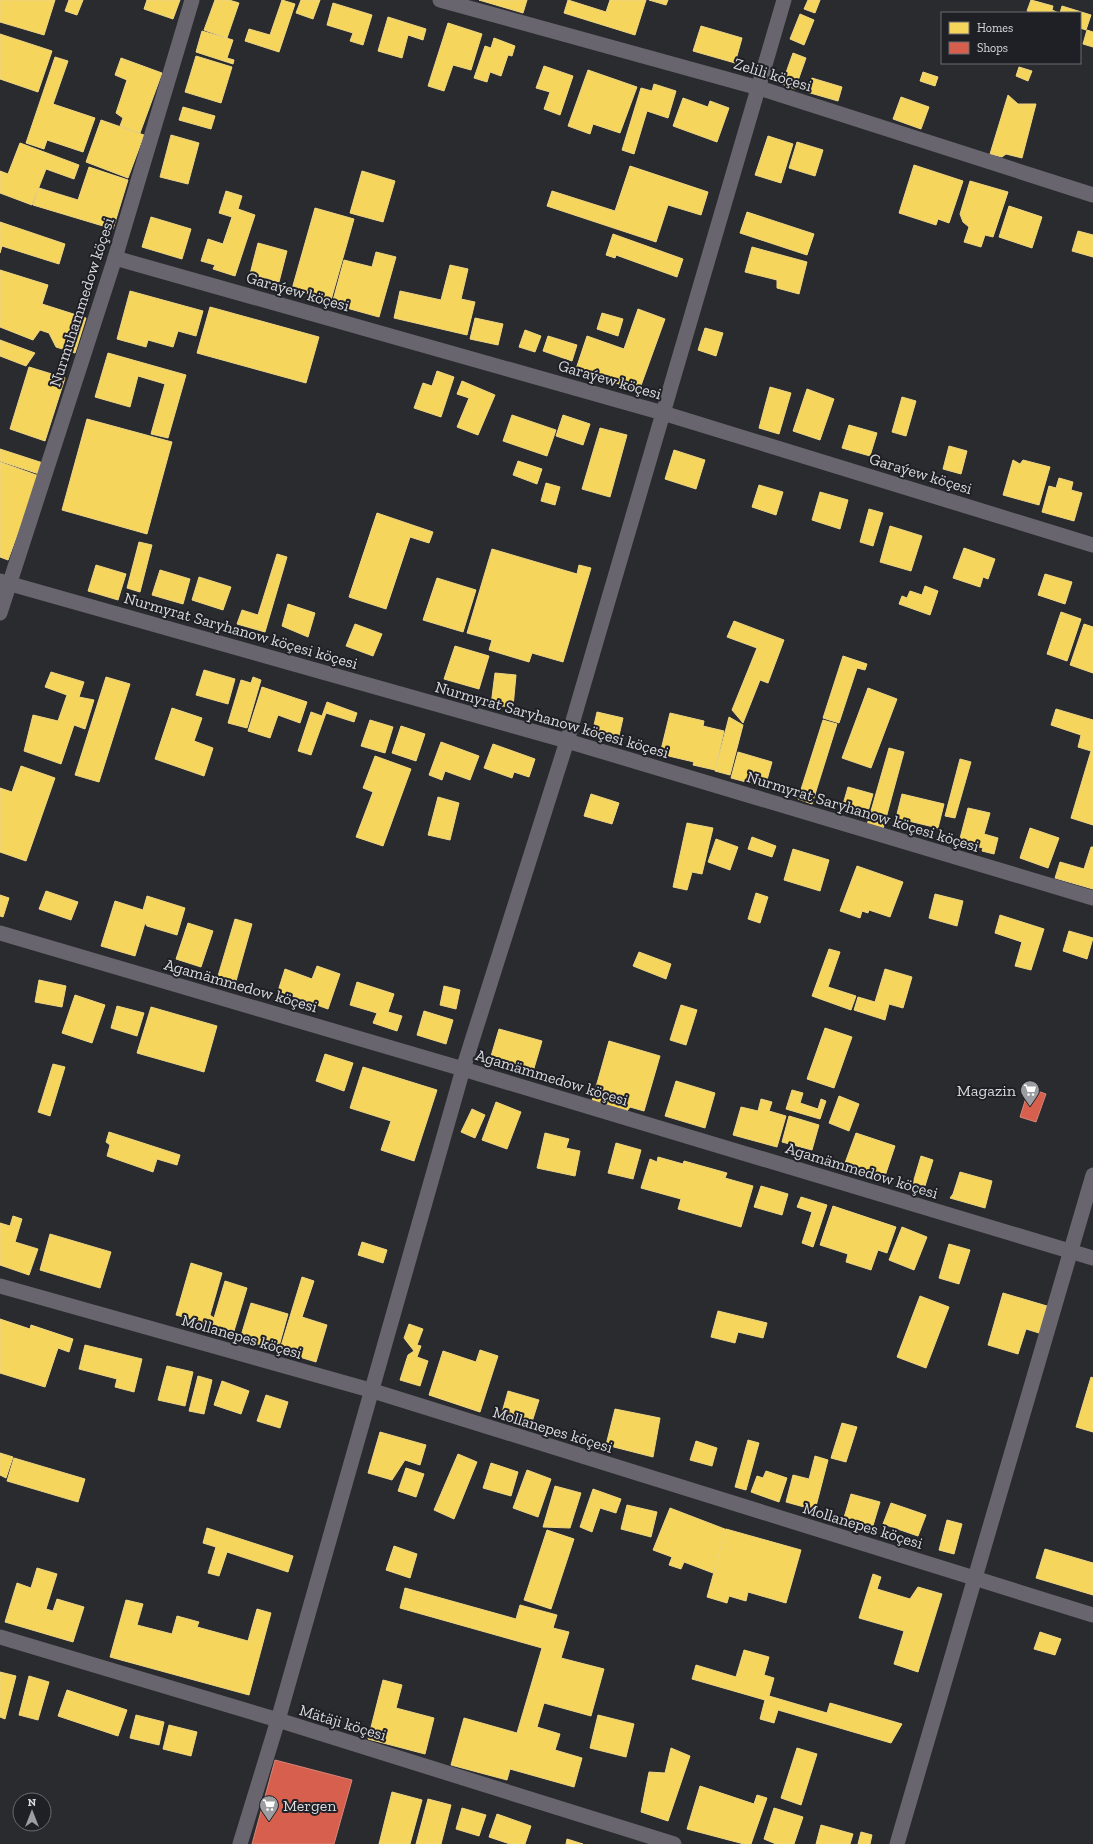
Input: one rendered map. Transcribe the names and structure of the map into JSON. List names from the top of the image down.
{
  "streets": {
    "street": [
      "Zelili köçesi",
      "Garaýew köçesi",
      "Nurmuhammedow köçesi",
      "Nurmyrat Saryhanow köçesi köçesi",
      "Agamämmedow köçesi",
      "Mollanepes köçesi",
      "Mätäji köçesi"
    ]
  },
  "crossings": [
    ["Garaýew köçesi", "Nurmuhammedow köçesi"],
    ["Nurmuhammedow köçesi", "Nurmyrat Saryhanow köçesi köçesi"]
  ],
  "places": {
    "supermarket": ["Magazin", "Mergen"]
  },
  "legend": ["Homes", "Shops"],
  "north": "top"
}
